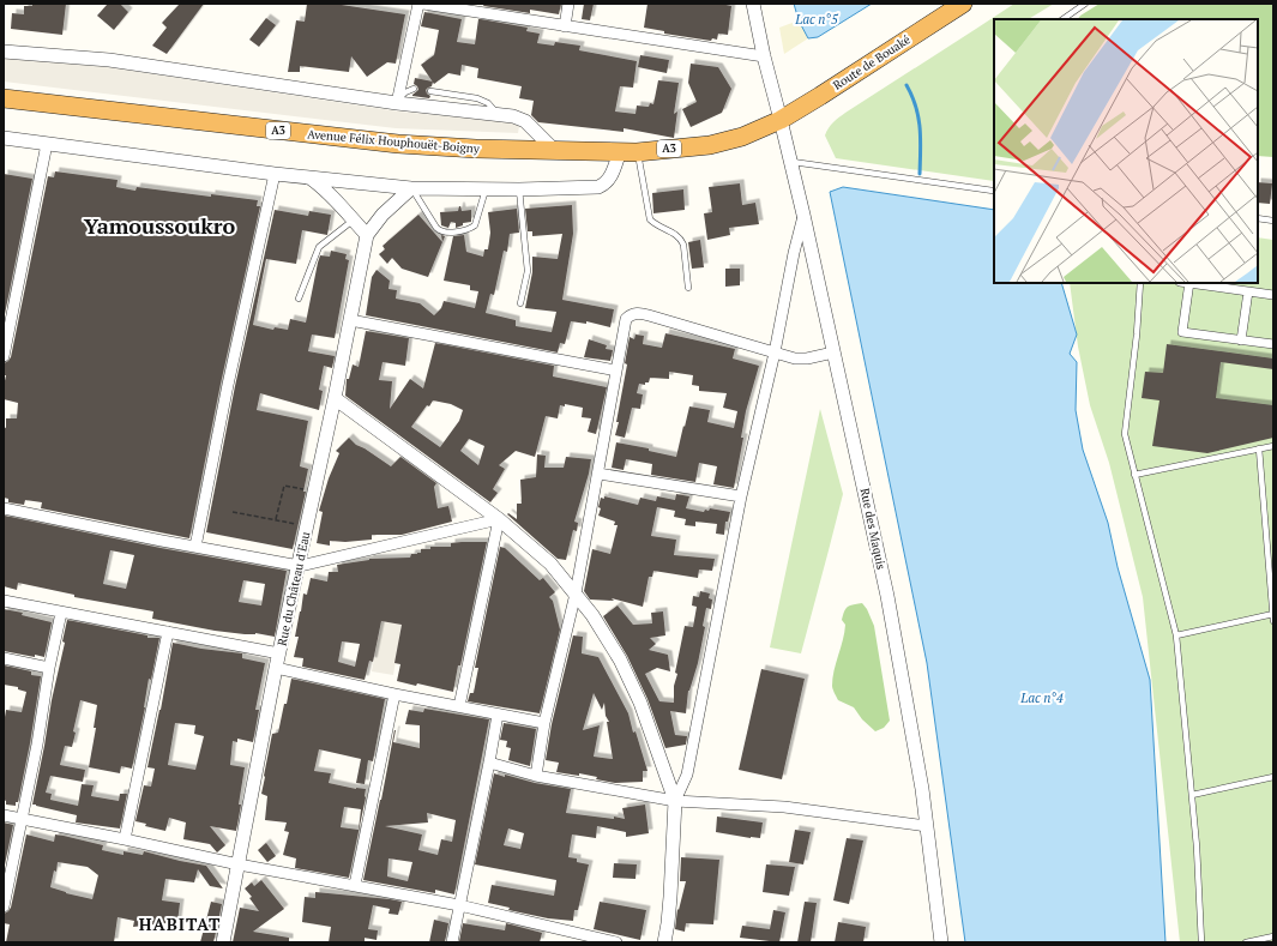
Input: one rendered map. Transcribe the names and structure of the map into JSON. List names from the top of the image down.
{
  "streets": {
    "highway": ["Route de Bouaké", "A3", "Avenue Félix Houphouët-Boigny"],
    "street": ["Rue des Maquis", "Rue du Château d'Eau"]
  },
  "crossings": [
    ["Route de Bouaké", "Avenue Félix Houphouët-Boigny"],
    ["Route de Bouaké", "Rue des Maquis"],
    ["Avenue Félix Houphouët-Boigny", "Rue des Maquis"]
  ],
  "districts": ["Yamoussoukro", "HABITAT"],
  "water": ["Lac n°5", "Lac n°4"]
}
